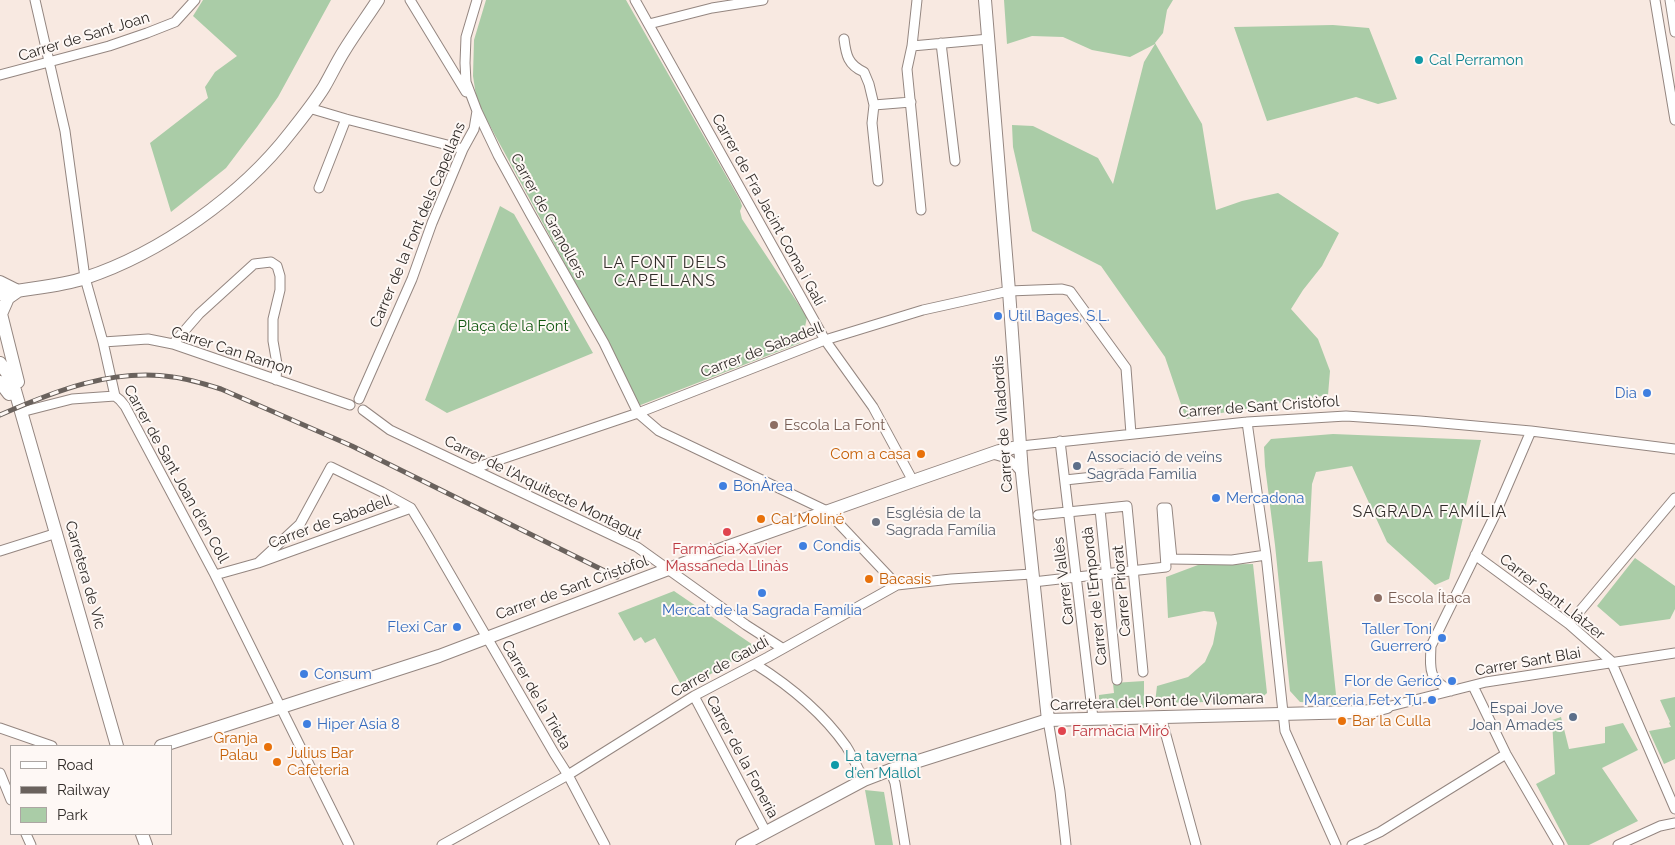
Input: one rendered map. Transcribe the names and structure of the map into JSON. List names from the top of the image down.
{
  "streets": {
    "street": [
      "Carrer de Sant Joan",
      "Carrer de Fra Jacint Coma i Galí",
      "Carrer de Granollers",
      "Carrer de la Font dels Capellans",
      "Carrer de Sabadell",
      "Carrer Can Ramon",
      "Carrer de Sant Cristòfol",
      "Carrer de Viladordis",
      "Carrer de Sant Joan d'en Coll",
      "Carrer de l'Arquitecte Montagut",
      "Carretera de Vic",
      "Carrer Vallès",
      "Carrer Priorat",
      "Carrer de l'Empordà",
      "Carrer Sant Llàtzer",
      "Carrer Sant Blai",
      "Carrer de Gaudí",
      "Carrer de la Trieta",
      "Carretera del Pont de Vilomara",
      "Carrer de la Foneria"
    ]
  },
  "crossings": [
    ["Carrer de Sant Joan", "Carrer de Sant Joan d'en Coll"],
    ["Carrer de Fra Jacint Coma i Galí", "Carrer de Sabadell"],
    ["Carrer de Fra Jacint Coma i Galí", "Carrer de Sant Cristòfol"],
    ["Carrer de Granollers", "Carrer de la Font dels Capellans"],
    ["Carrer de Granollers", "Carrer de Sabadell"],
    ["Carrer de la Font dels Capellans", "Carrer Can Ramon"],
    ["Carrer de la Font dels Capellans", "Carrer de l'Arquitecte Montagut"],
    ["Carrer de Sabadell", "Carrer de Sant Cristòfol"],
    ["Carrer de Sabadell", "Carrer de Viladordis"],
    ["Carrer de Sabadell", "Carrer de l'Arquitecte Montagut"],
    ["Carrer de Sabadell", "Carrer de la Trieta"],
    ["Carrer Can Ramon", "Carrer de Sant Joan d'en Coll"],
    ["Carrer Can Ramon", "Carrer de l'Arquitecte Montagut"],
    ["Carrer de Sant Cristòfol", "Carrer de Viladordis"],
    ["Carrer de Sant Cristòfol", "Carrer de Sant Joan d'en Coll"],
    ["Carrer de Sant Cristòfol", "Carrer de l'Arquitecte Montagut"],
    ["Carrer de Sant Cristòfol", "Carrer Vallès"],
    ["Carrer de Sant Cristòfol", "Carrer de la Trieta"],
    ["Carrer de Viladordis", "Carrer de Gaudí"],
    ["Carrer de Viladordis", "Carretera del Pont de Vilomara"],
    ["Carrer de l'Arquitecte Montagut", "Carrer de Gaudí"],
    ["Carrer Vallès", "Carrer de Gaudí"],
    ["Carrer Vallès", "Carretera del Pont de Vilomara"],
    ["Carrer Priorat", "Carrer de l'Empordà"],
    ["Carrer Priorat", "Carrer de Gaudí"],
    ["Carrer de l'Empordà", "Carrer de Gaudí"],
    ["Carrer Sant Llàtzer", "Carrer Sant Blai"],
    ["Carrer Sant Blai", "Carretera del Pont de Vilomara"],
    ["Carrer de Gaudí", "Carrer de la Trieta"],
    ["Carrer de Gaudí", "Carrer de la Foneria"],
    ["Carretera del Pont de Vilomara", "Carrer de la Foneria"]
  ],
  "districts": ["LA FONT DELS CAPELLANS", "SAGRADA FAMÍLIA"],
  "parks": ["Plaça de la Font"],
  "places": [
    "Cal Perramon",
    "Util Bages, S.L.",
    "Dia",
    "Escola La Font",
    "Com a casa",
    "Associació de veïns Sagrada Familia",
    "BonÀrea",
    "Mercadona",
    "Cal Moliné",
    "Església de la Sagrada Família",
    "Farmàcia Xavier Massaneda Llinàs",
    "Condis",
    "Bacasis",
    "Mercat de la Sagrada Família",
    "Escola Ítaca",
    "Flexi Car",
    "Taller Toni Guerrero",
    "Consum",
    "Flor de Gericó",
    "Marceria Fet x Tu",
    "Espai Jove Joan Amades",
    "Bar la Culla",
    "Hiper Asia 8",
    "Farmàcia Miró",
    "Granja Palau",
    "Julius Bar Cafeteria",
    "La taverna d'en Mallol"
  ],
  "legend": ["Road", "Railway", "Park"]
}
